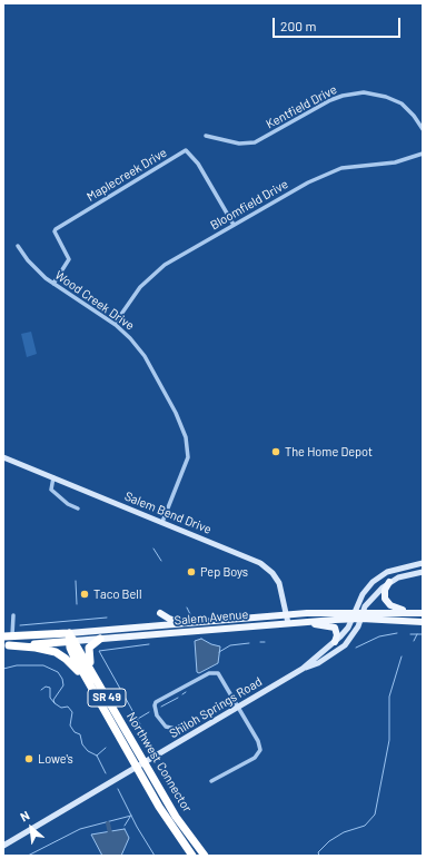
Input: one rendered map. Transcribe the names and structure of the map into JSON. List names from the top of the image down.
{
  "streets": {
    "highway": ["Salem Avenue", "SR 49", "Northwest Connector"],
    "street": [
      "Kentfield Drive",
      "Maplecreek Drive",
      "Bloomfield Drive",
      "Wood Creek Drive",
      "Salem Bend Drive",
      "Shiloh Springs Road"
    ]
  },
  "crossings": [
    ["Maplecreek Drive", "Bloomfield Drive"],
    ["Maplecreek Drive", "Wood Creek Drive"],
    ["Bloomfield Drive", "Wood Creek Drive"],
    ["Wood Creek Drive", "Salem Bend Drive"],
    ["Salem Bend Drive", "Salem Avenue"],
    ["Salem Avenue", "SR 49"],
    ["Salem Avenue", "Shiloh Springs Road"],
    ["Salem Avenue", "Northwest Connector"],
    ["SR 49", "Shiloh Springs Road"],
    ["SR 49", "Northwest Connector"],
    ["Shiloh Springs Road", "Northwest Connector"]
  ],
  "places": [
    "The Home Depot",
    "Pep Boys",
    "Taco Bell",
    "Lowe's"
  ],
  "scale_bar": "200 m",
  "north": "top left"
}
